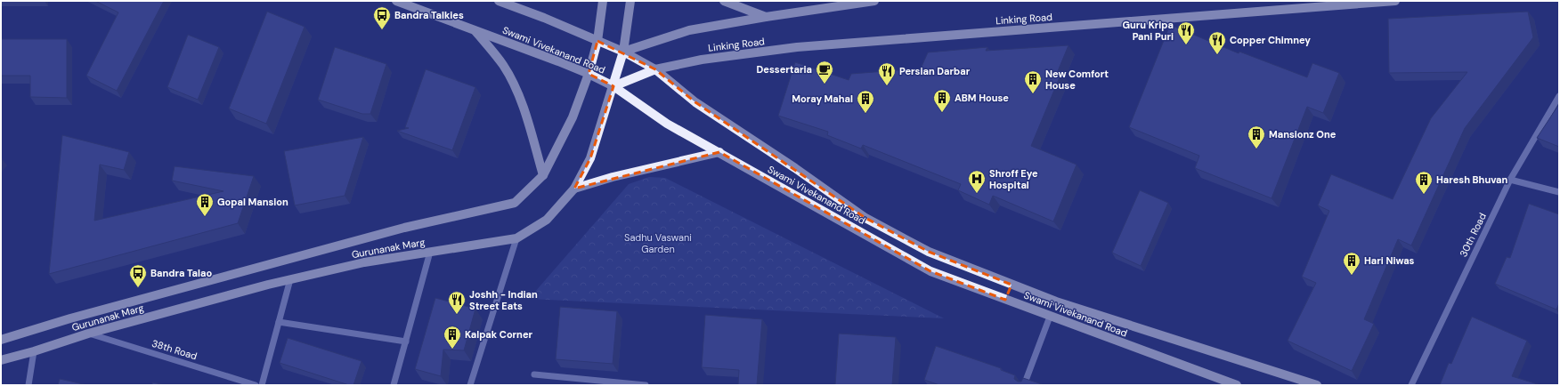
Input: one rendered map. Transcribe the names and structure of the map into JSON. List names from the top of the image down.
{
  "streets": {
    "main road": ["Linking Road", "Swami Vivekanand Road", "Gurunanak Marg"],
    "street": ["30th Road", "38th Road"]
  },
  "crossings": [
    ["Linking Road", "Swami Vivekanand Road"],
    ["Linking Road", "Gurunanak Marg"],
    ["Swami Vivekanand Road", "Gurunanak Marg"],
    ["Gurunanak Marg", "38th Road"]
  ],
  "parks": ["Sadhu Vaswani Garden"],
  "places": {
    "bus stop": ["Bandra Talkies", "Bandra Talao"],
    "restaurant": [
      "Guru Kripa Pani Puri",
      "Copper Chimney",
      "Persian Darbar",
      "Joshh - Indian Street Eats"
    ],
    "cafe": ["Dessertaria"],
    "building": [
      "New Comfort House",
      "ABM House",
      "Moray Mahal",
      "Mansionz One",
      "Haresh Bhuvan",
      "Gopal Mansion",
      "Hari Niwas",
      "Kalpak Corner"
    ],
    "hospital": ["Shroff Eye Hospital"]
  }
}
